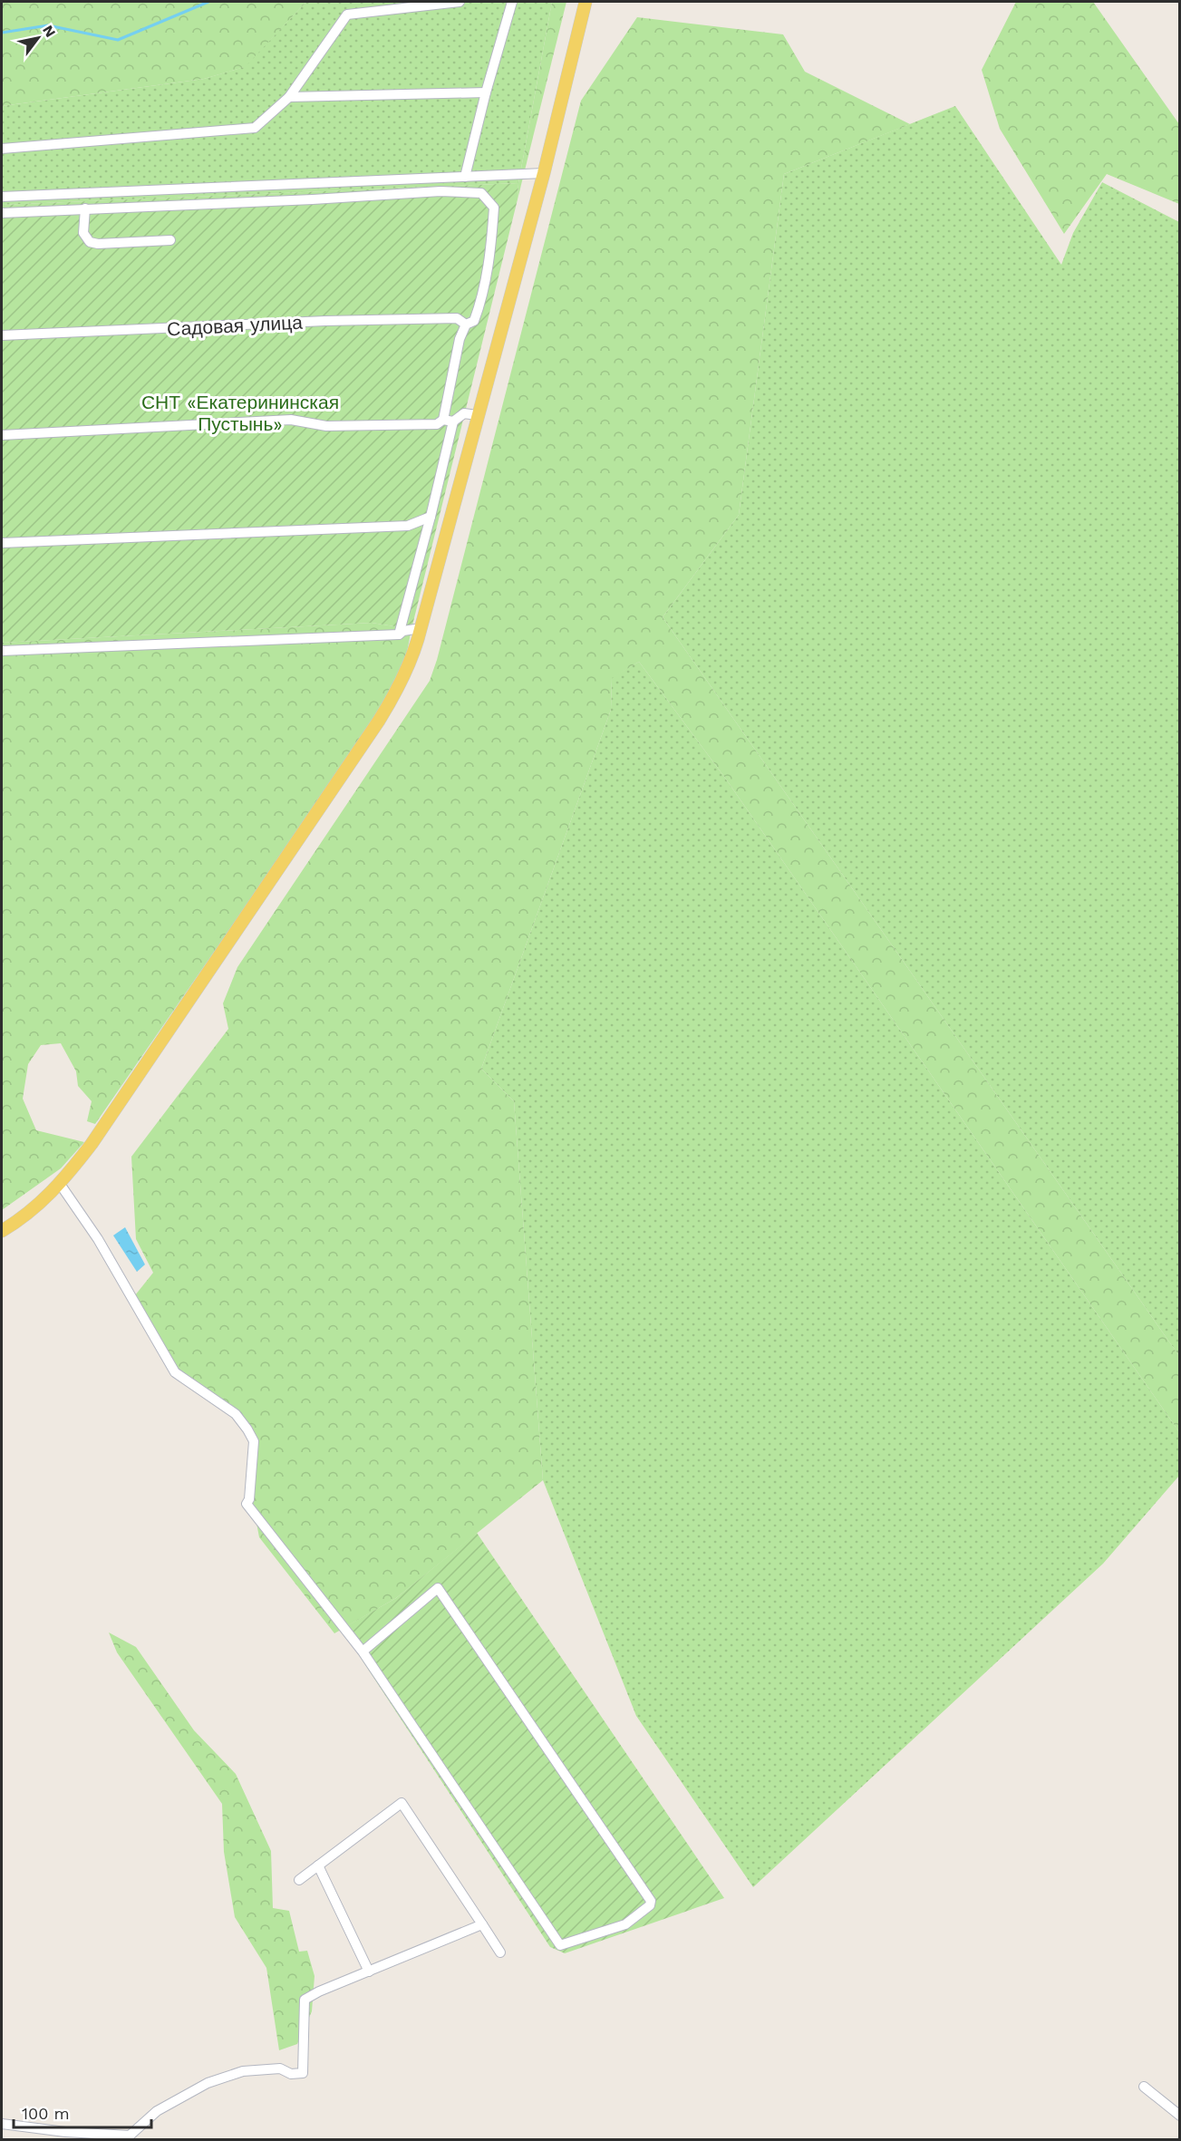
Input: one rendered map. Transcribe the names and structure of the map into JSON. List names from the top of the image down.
{
  "streets": {
    "street": ["Садовая улица"]
  },
  "parks": ["СНТ «Екатерининская Пустынь»"],
  "scale_bar": "100 m",
  "north": "top right"
}
